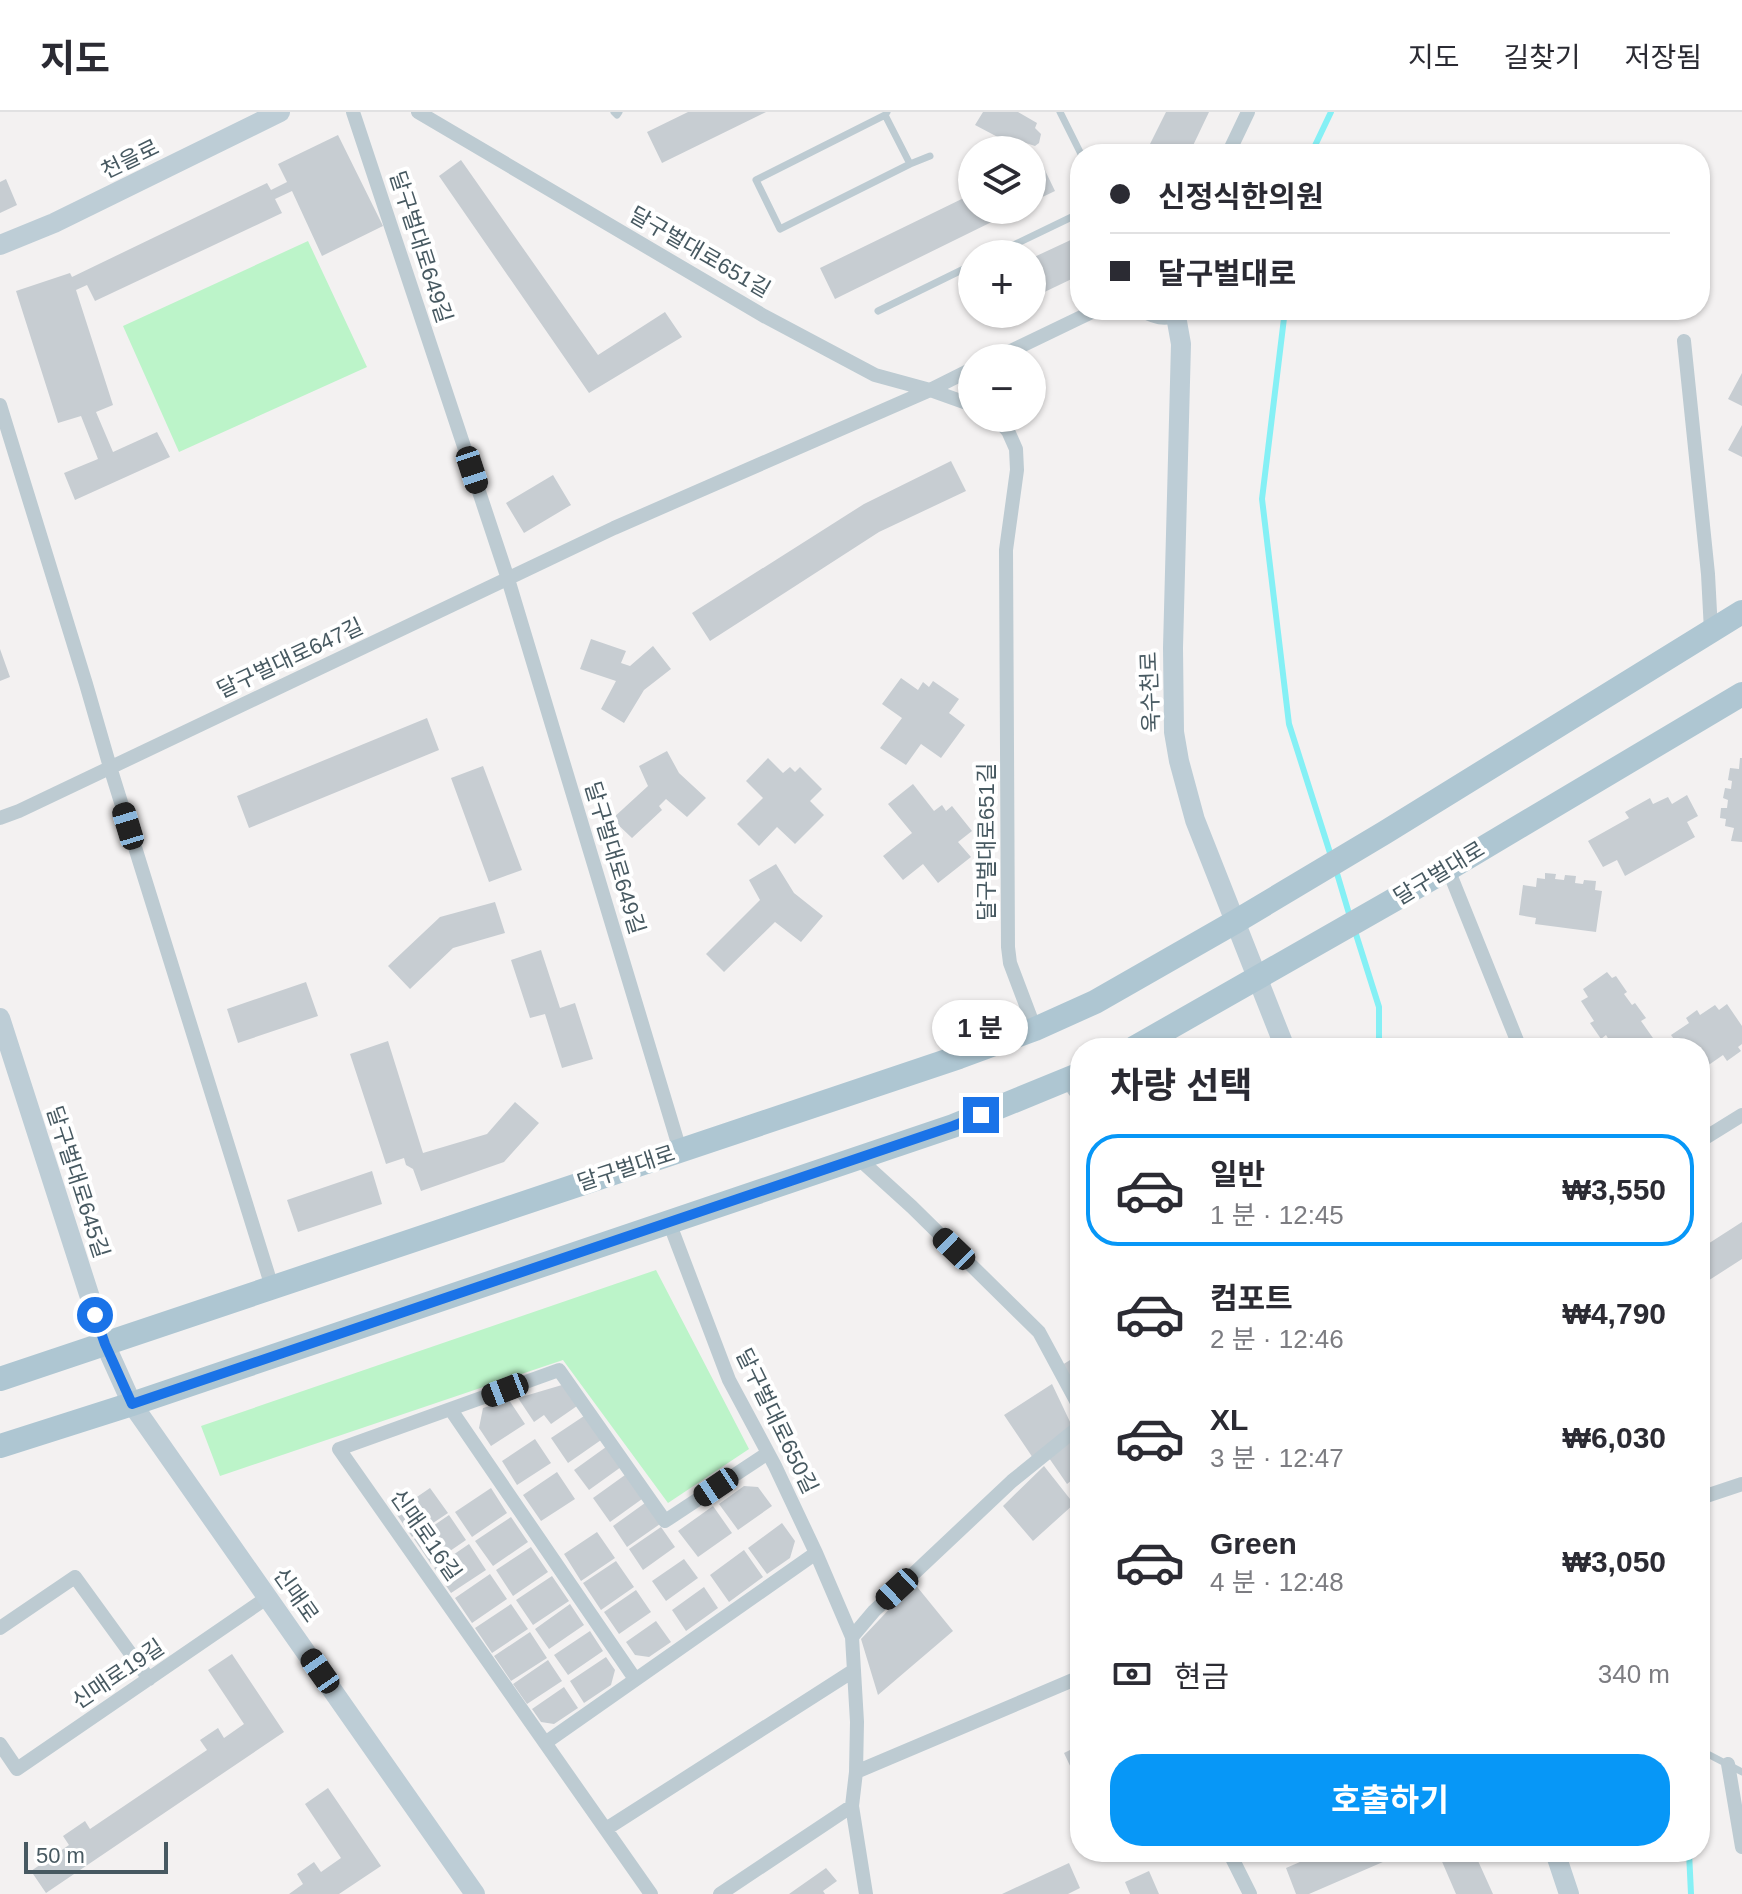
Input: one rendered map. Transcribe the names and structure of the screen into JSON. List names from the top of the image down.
{
  "streets": {
    "main road": ["달구벌대로"],
    "street": [
      "천을로",
      "달구벌대로649길",
      "달구벌대로651길",
      "달구벌대로647길",
      "욱수천로",
      "달구벌대로645길",
      "달구벌대로650길",
      "신매로16길",
      "신매로",
      "신매로19길"
    ]
  },
  "crossings": [
    ["달구벌대로649길", "달구벌대로647길"],
    ["달구벌대로649길", "달구벌대로"],
    ["달구벌대로651길", "달구벌대로"],
    ["욱수천로", "달구벌대로"],
    ["달구벌대로", "달구벌대로645길"],
    ["달구벌대로645길", "신매로"],
    ["달구벌대로650길", "신매로16길"],
    ["신매로", "신매로19길"]
  ],
  "scale_bar": "50 m",
  "page": {
    "header": "지도",
    "nav": ["지도", "길찾기", "저장됨"],
    "map_buttons": ["+", "−"],
    "banner": ["신정식한의원", "달구벌대로"],
    "bubble": "1 분",
    "heading": "차량 선택",
    "list": [
      {
        "name": "일반",
        "note": "1 분 · 12:45",
        "value": "₩3,550"
      },
      {
        "name": "컴포트",
        "note": "2 분 · 12:46",
        "value": "₩4,790"
      },
      {
        "name": "XL",
        "note": "3 분 · 12:47",
        "value": "₩6,030"
      },
      {
        "name": "Green",
        "note": "4 분 · 12:48",
        "value": "₩3,050"
      }
    ],
    "pay": ["현금", "340 m"],
    "buttons": "호출하기",
    "scale": "50 m"
  }
}
